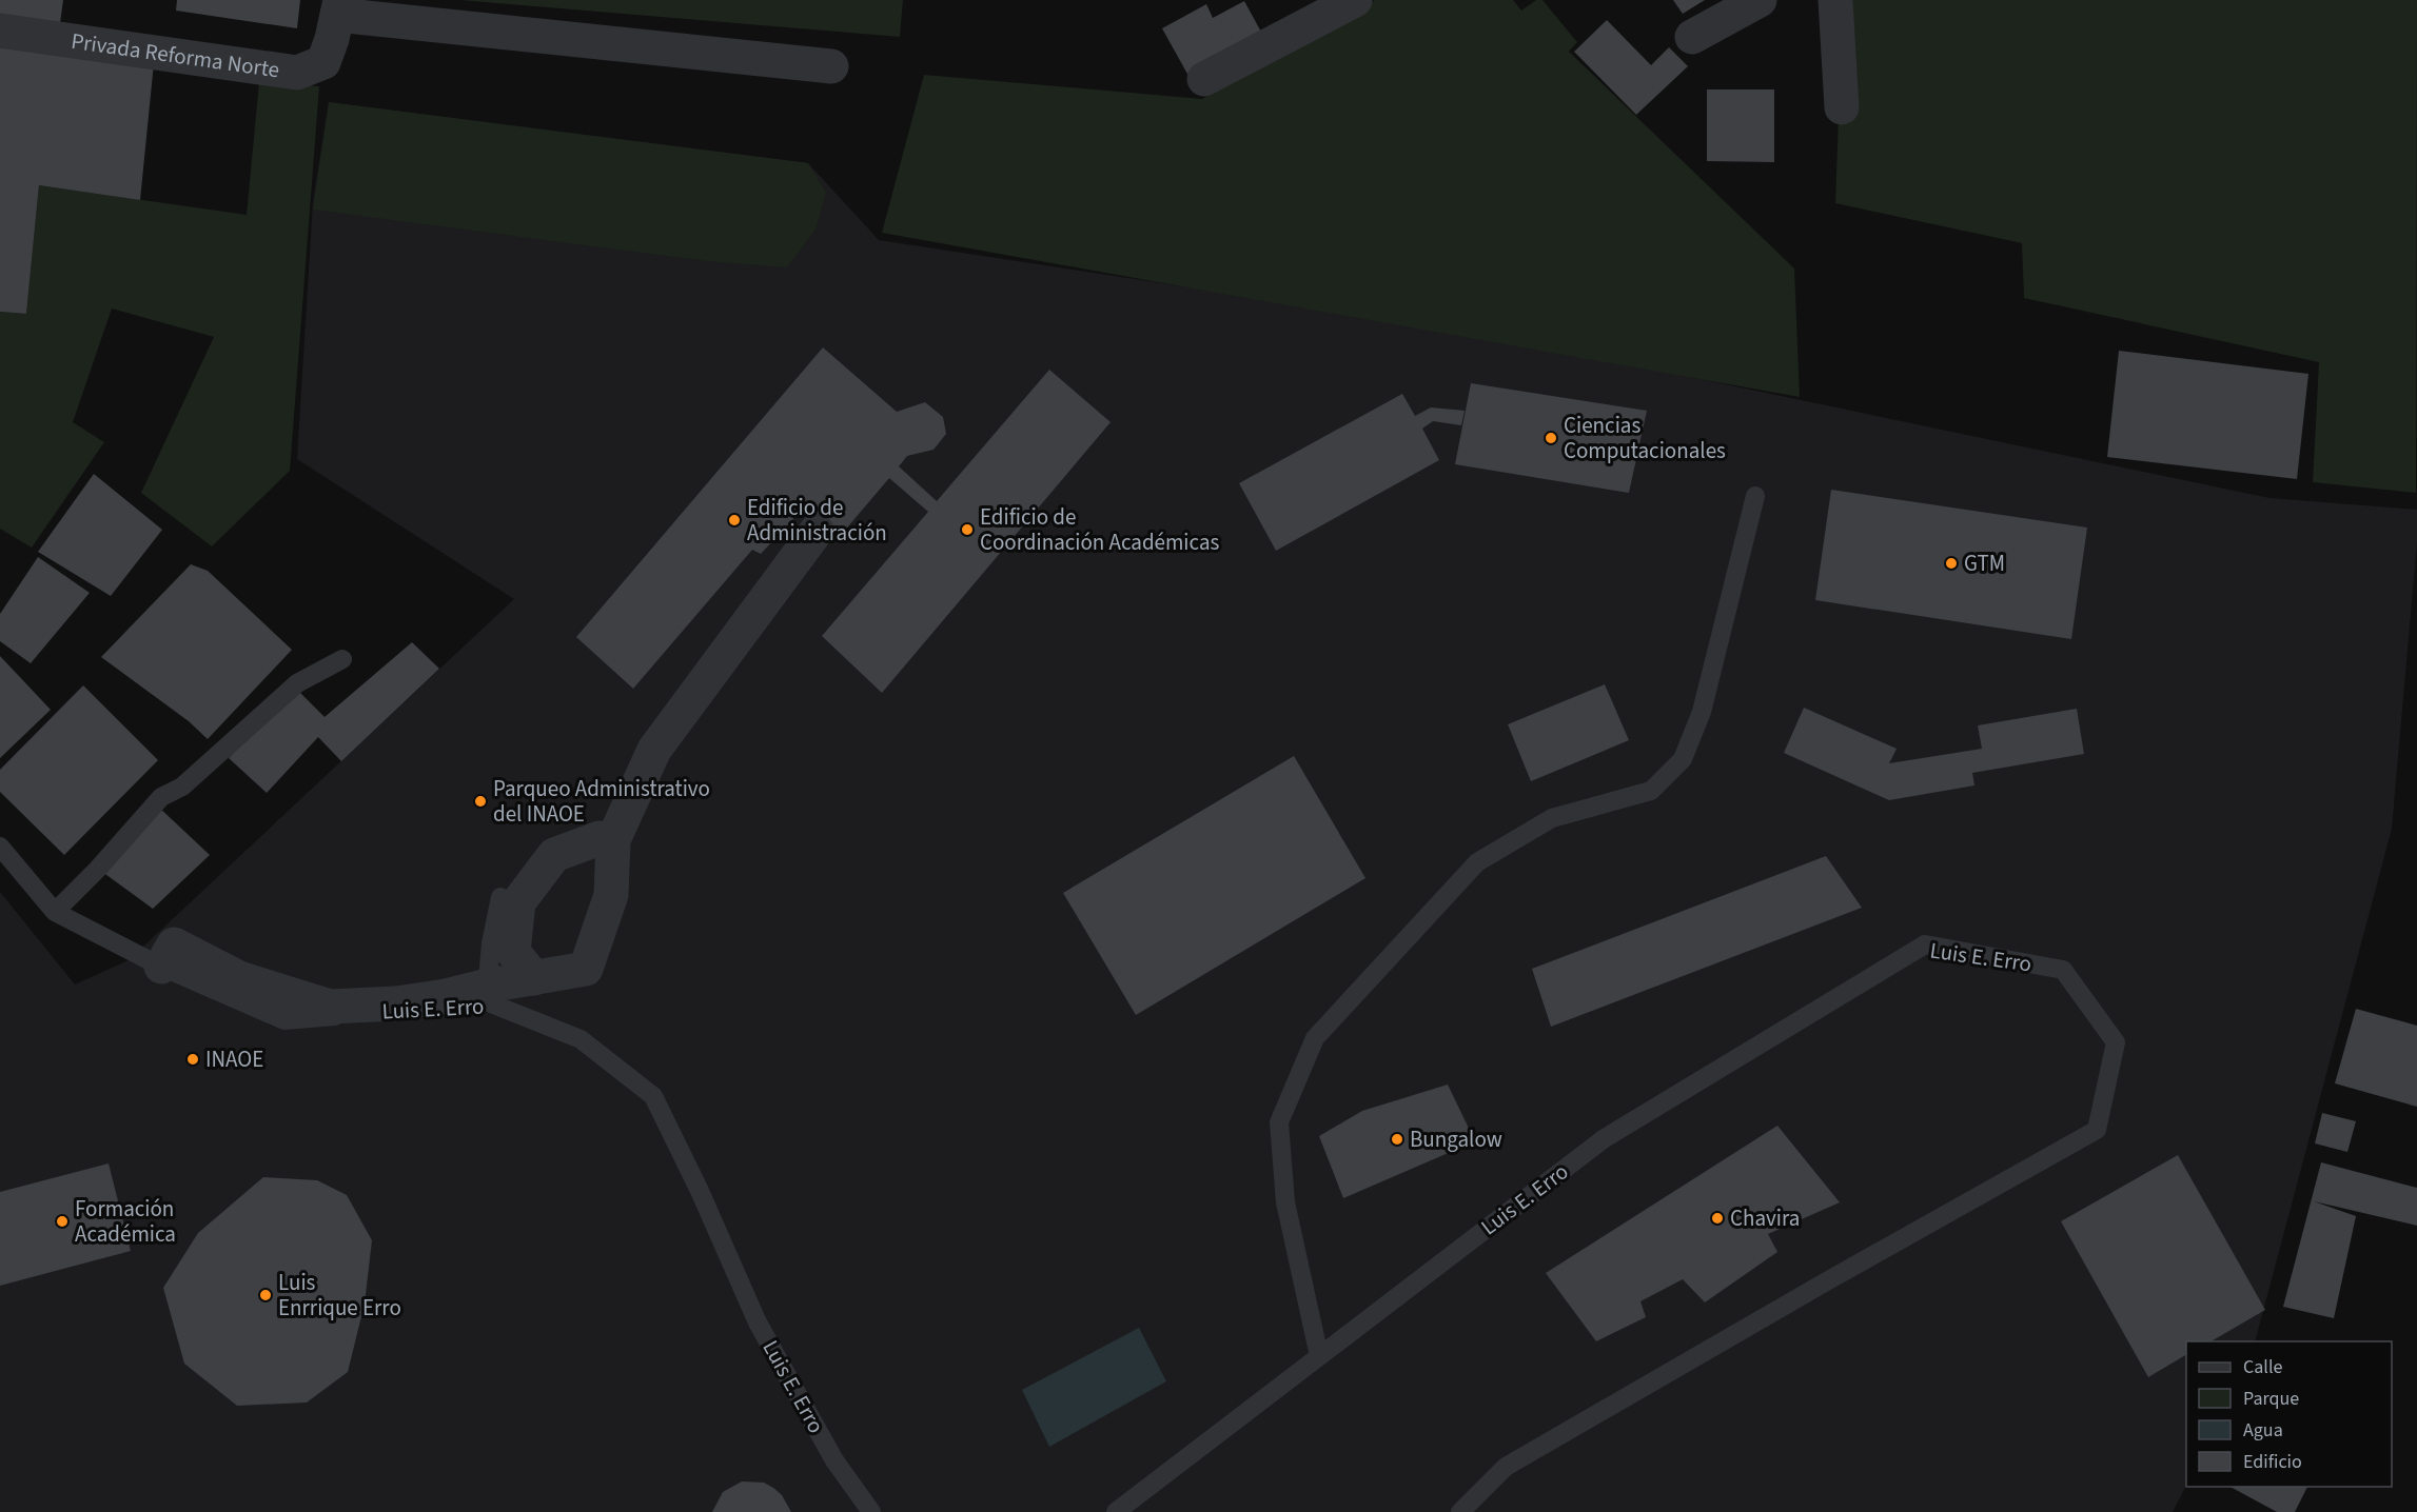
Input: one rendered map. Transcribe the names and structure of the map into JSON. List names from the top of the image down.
{
  "streets": {
    "street": ["Privada Reforma Norte"],
    "lane": ["Luis E. Erro"]
  },
  "places": [
    "Ciencias Computacionales",
    "Edificio de Administración",
    "Edificio de Coordinación Académicas",
    "GTM",
    "Parqueo Administrativo del INAOE",
    "INAOE",
    "Bungalow",
    "Chavira",
    "Formación Académica",
    "Luis Enrrique Erro"
  ],
  "legend": [
    "Calle",
    "Parque",
    "Agua",
    "Edificio"
  ]
}
